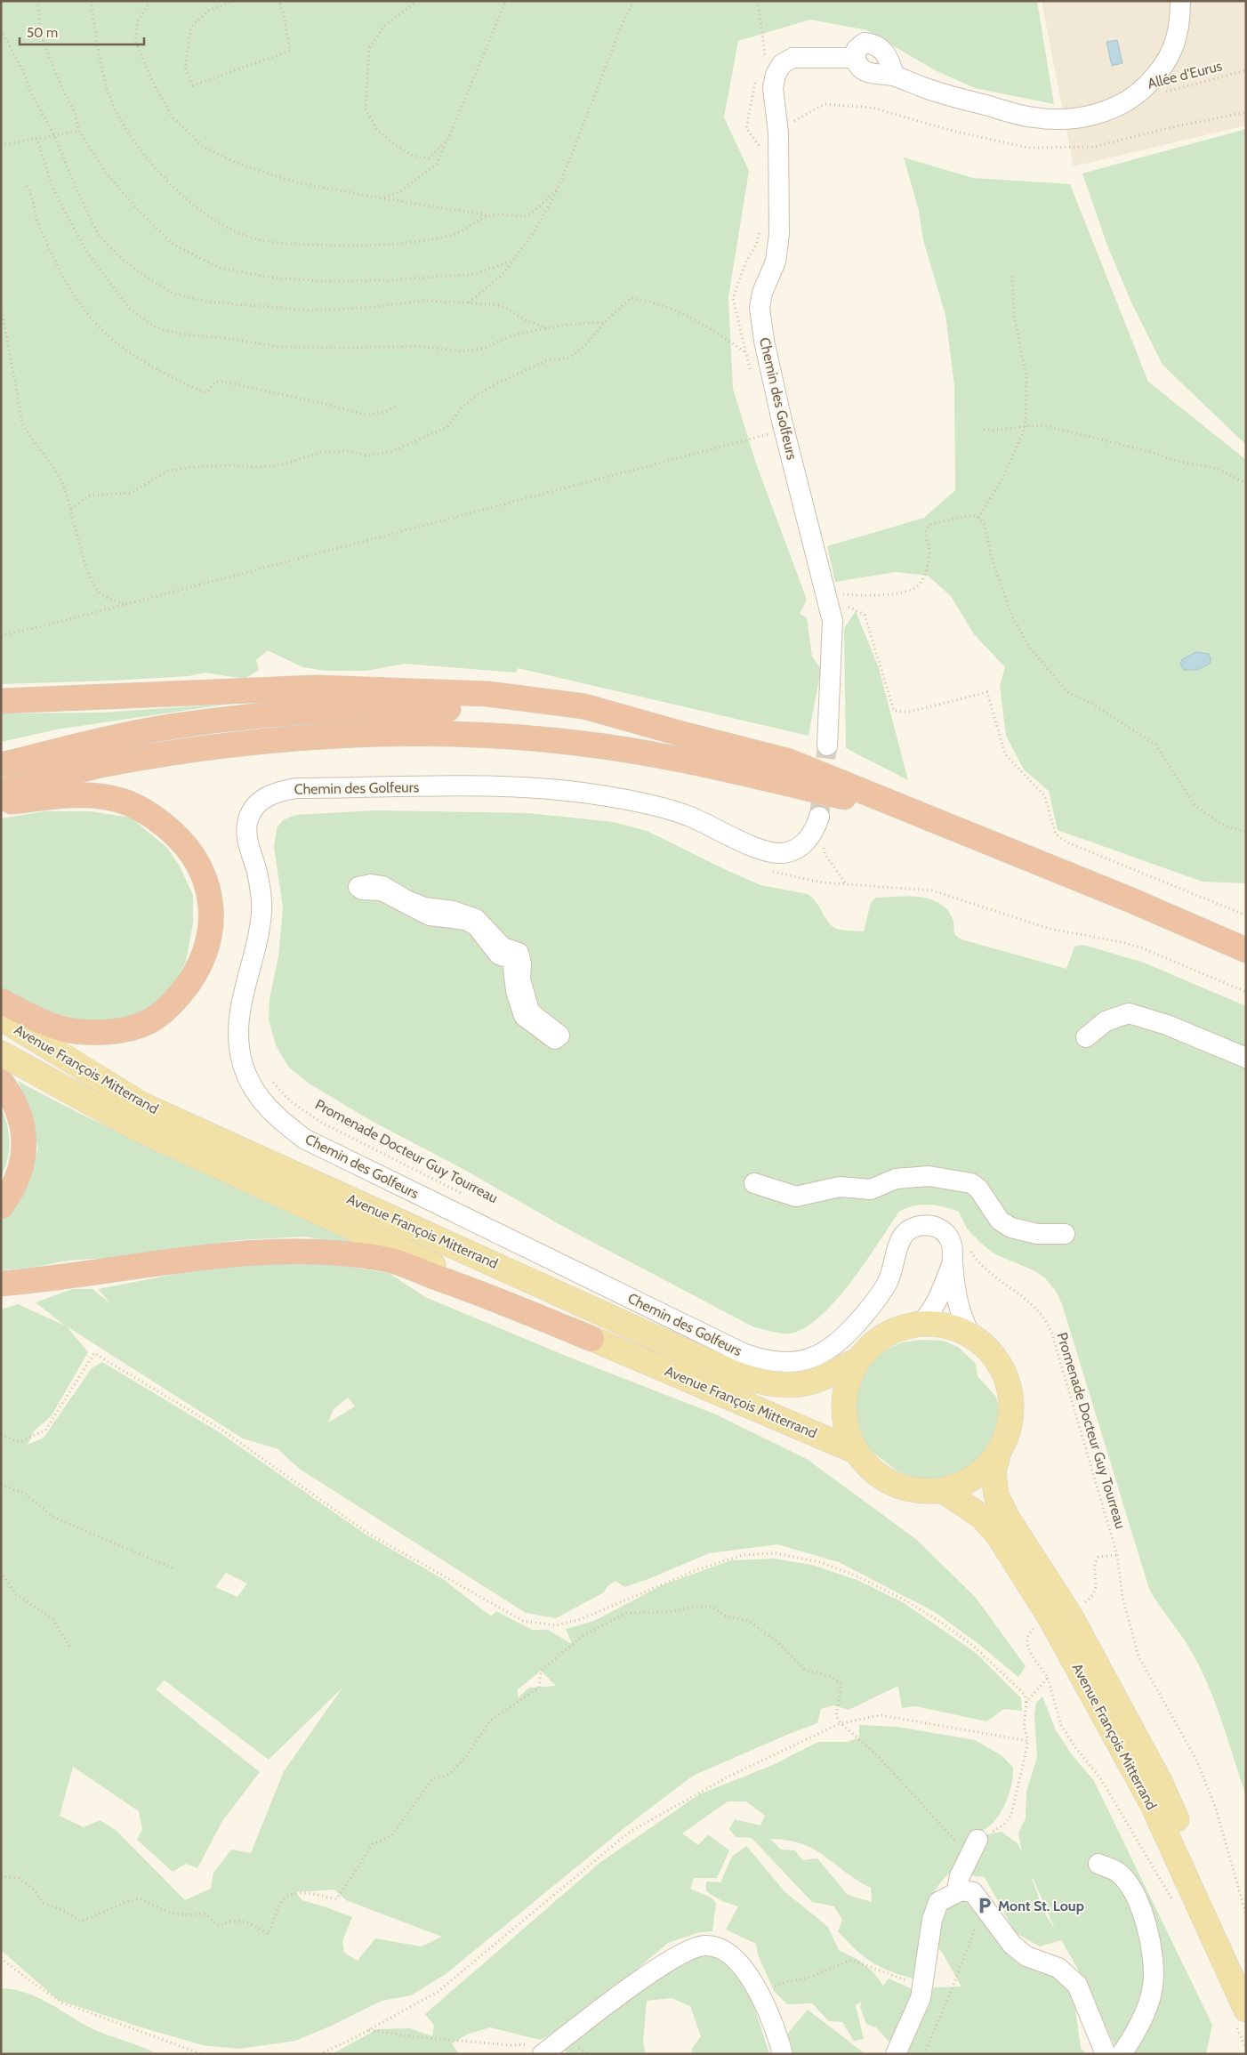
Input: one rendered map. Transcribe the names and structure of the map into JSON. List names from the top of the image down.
{
  "streets": {
    "main road": ["Avenue François Mitterrand"],
    "street": ["Chemin des Golfeurs"],
    "path": ["Allée d'Eurus", "Promenade Docteur Guy Tourreau"]
  },
  "places": {
    "parking": ["Mont St. Loup"]
  },
  "scale_bar": "50 m"
}
